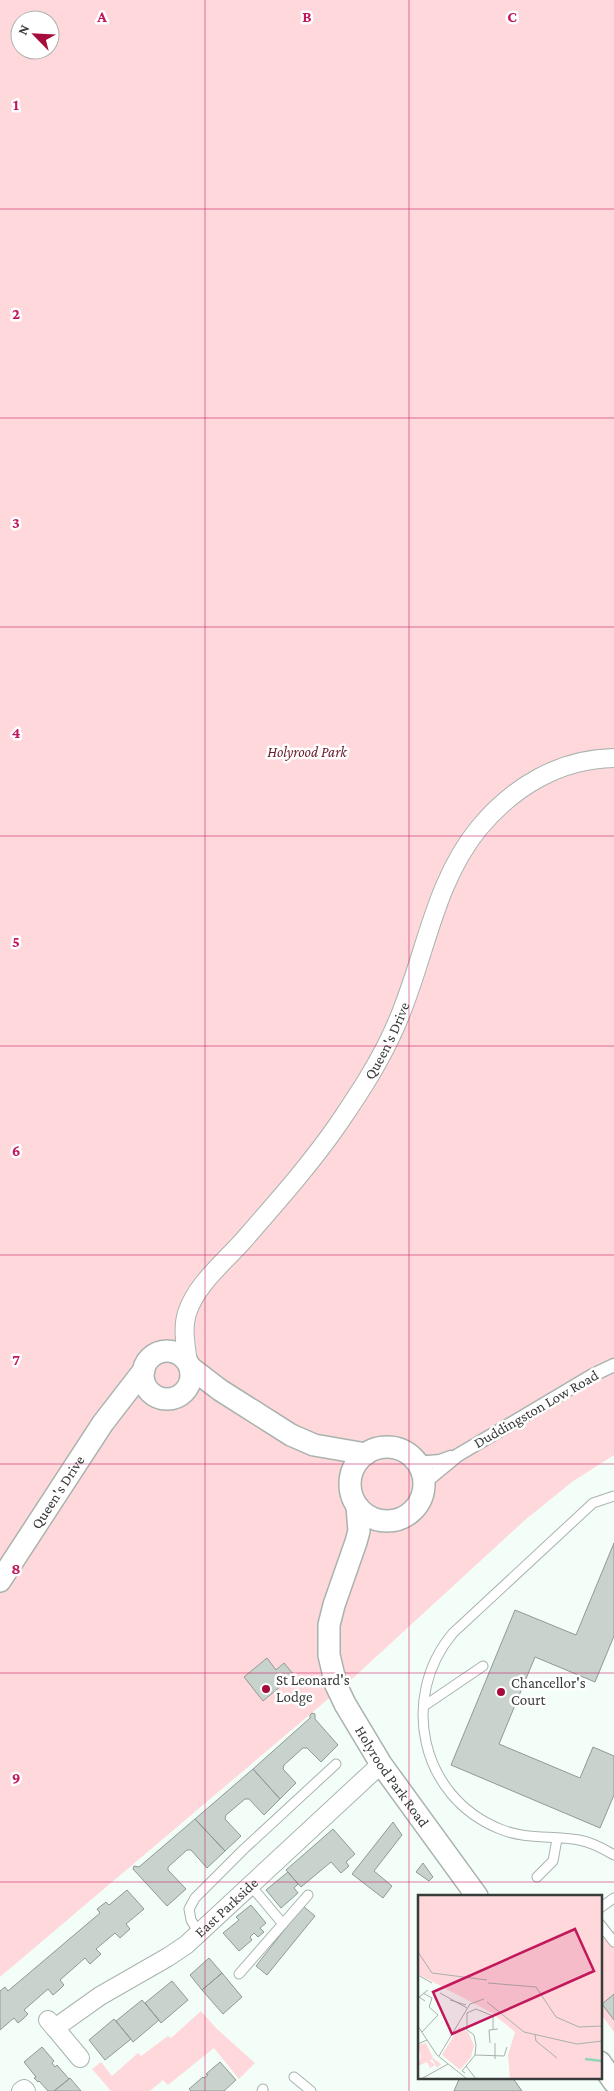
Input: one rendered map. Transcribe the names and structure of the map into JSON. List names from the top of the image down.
{
  "streets": {
    "street": [
      "Queen's Drive",
      "Duddingston Low Road",
      "Holyrood Park Road",
      "East Parkside"
    ]
  },
  "crossings": [
    ["Queen's Drive", "Holyrood Park Road"],
    ["Holyrood Park Road", "East Parkside"]
  ],
  "parks": ["Holyrood Park"],
  "places": ["St Leonard's Lodge", "Chancellor's Court"],
  "north": "top left",
  "grid": {
    "columns": ["A", "B", "C"],
    "rows": [
      "1",
      "2",
      "3",
      "4",
      "5",
      "6",
      "7",
      "8",
      "9"
    ]
  }
}
